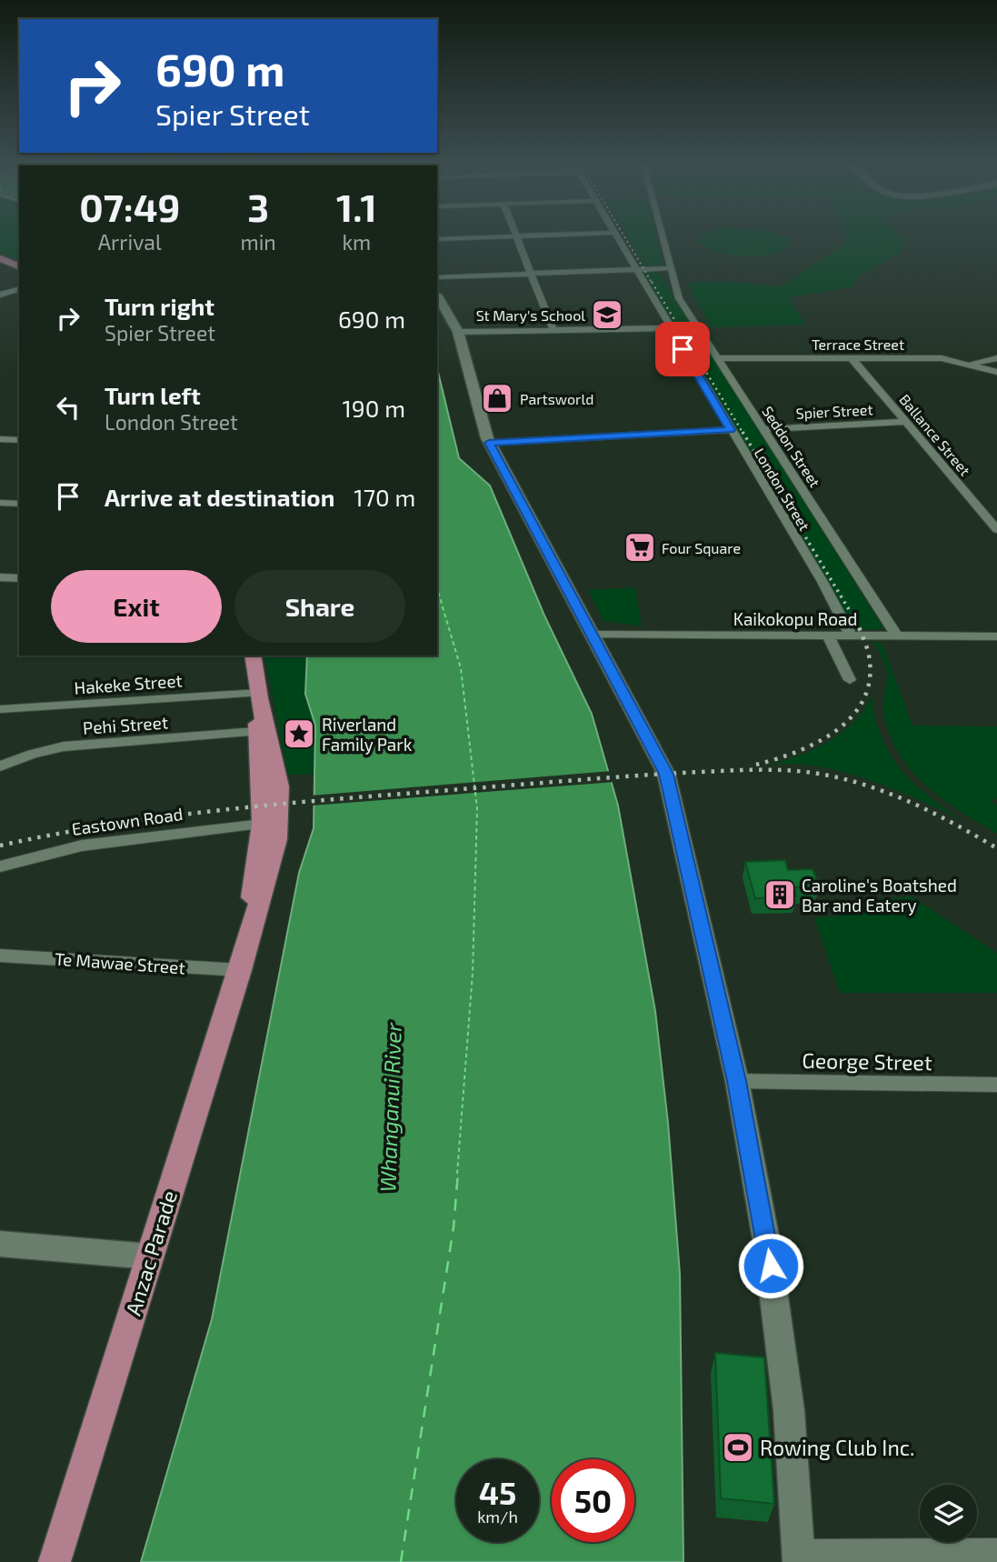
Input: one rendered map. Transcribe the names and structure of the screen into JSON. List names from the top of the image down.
{
  "streets": {
    "main road": ["Anzac Parade"],
    "street": [
      "Terrace Street",
      "Spier Street",
      "Ballance Street",
      "Seddon Street",
      "London Street",
      "Kaikokopu Road",
      "Hakeke Street",
      "Pehi Street",
      "Eastown Road",
      "Te Mawae Street",
      "George Street"
    ]
  },
  "crossings": [
    ["Terrace Street", "Ballance Street"],
    ["Terrace Street", "Seddon Street"],
    ["Spier Street", "Ballance Street"],
    ["Spier Street", "Seddon Street"],
    ["Seddon Street", "Kaikokopu Road"],
    ["London Street", "Kaikokopu Road"],
    ["Hakeke Street", "Anzac Parade"],
    ["Pehi Street", "Anzac Parade"],
    ["Eastown Road", "Anzac Parade"],
    ["Te Mawae Street", "Anzac Parade"]
  ],
  "water": ["Whanganui River"],
  "places": {
    "school or university": ["St Mary's School"],
    "shop": ["Partsworld"],
    "supermarket": ["Four Square"],
    "place": ["Riverland Family Park"],
    "building": ["Caroline's Boatshed Bar and Eatery"],
    "sports": ["Rowing Club Inc."]
  },
  "page": {
    "turn": ["690 m", "Spier Street"],
    "eta": [
      "07:49",
      "Arrival",
      "3",
      "min",
      "1.1",
      "km"
    ],
    "list": [
      {
        "name": "Turn right",
        "note": "Spier Street",
        "value": "690 m"
      },
      {
        "name": "Turn left",
        "note": "London Street",
        "value": "190 m"
      },
      {
        "name": "Arrive at destination",
        "value": "170 m"
      }
    ],
    "buttons": ["Exit", "Share"],
    "speed": "45 km/h",
    "limit": "50"
  }
}
